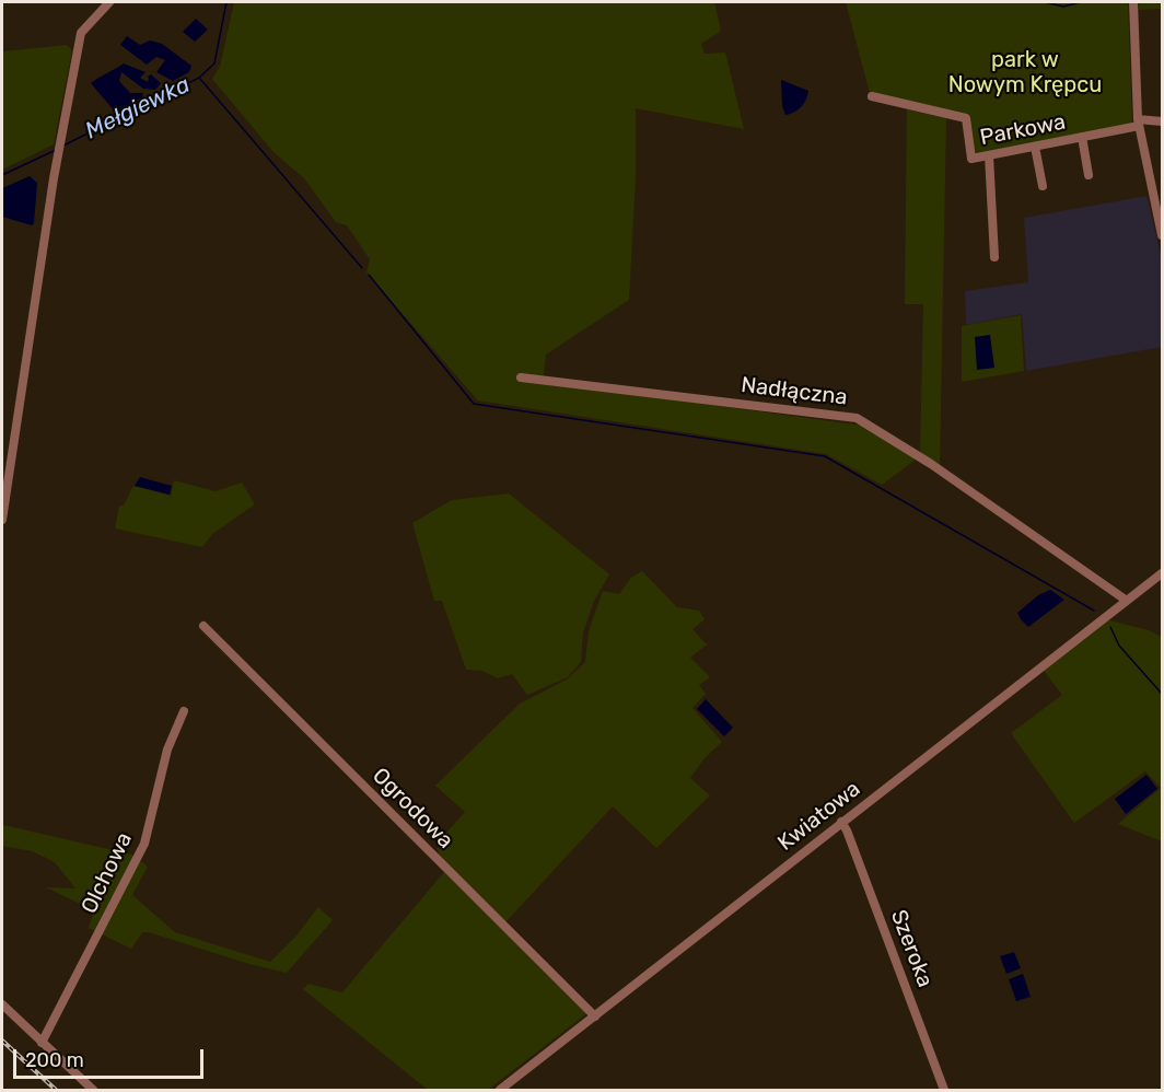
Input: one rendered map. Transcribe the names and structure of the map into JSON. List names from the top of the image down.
{
  "streets": {
    "street": [
      "Parkowa",
      "Nadłączna",
      "Ogrodowa",
      "Kwiatowa",
      "Olchowa",
      "Szeroka"
    ]
  },
  "crossings": [
    ["Nadłączna", "Kwiatowa"],
    ["Ogrodowa", "Kwiatowa"],
    ["Kwiatowa", "Szeroka"]
  ],
  "water": ["Mełgiewka"],
  "parks": ["park w Nowym Krępcu"],
  "scale_bar": "200 m"
}
